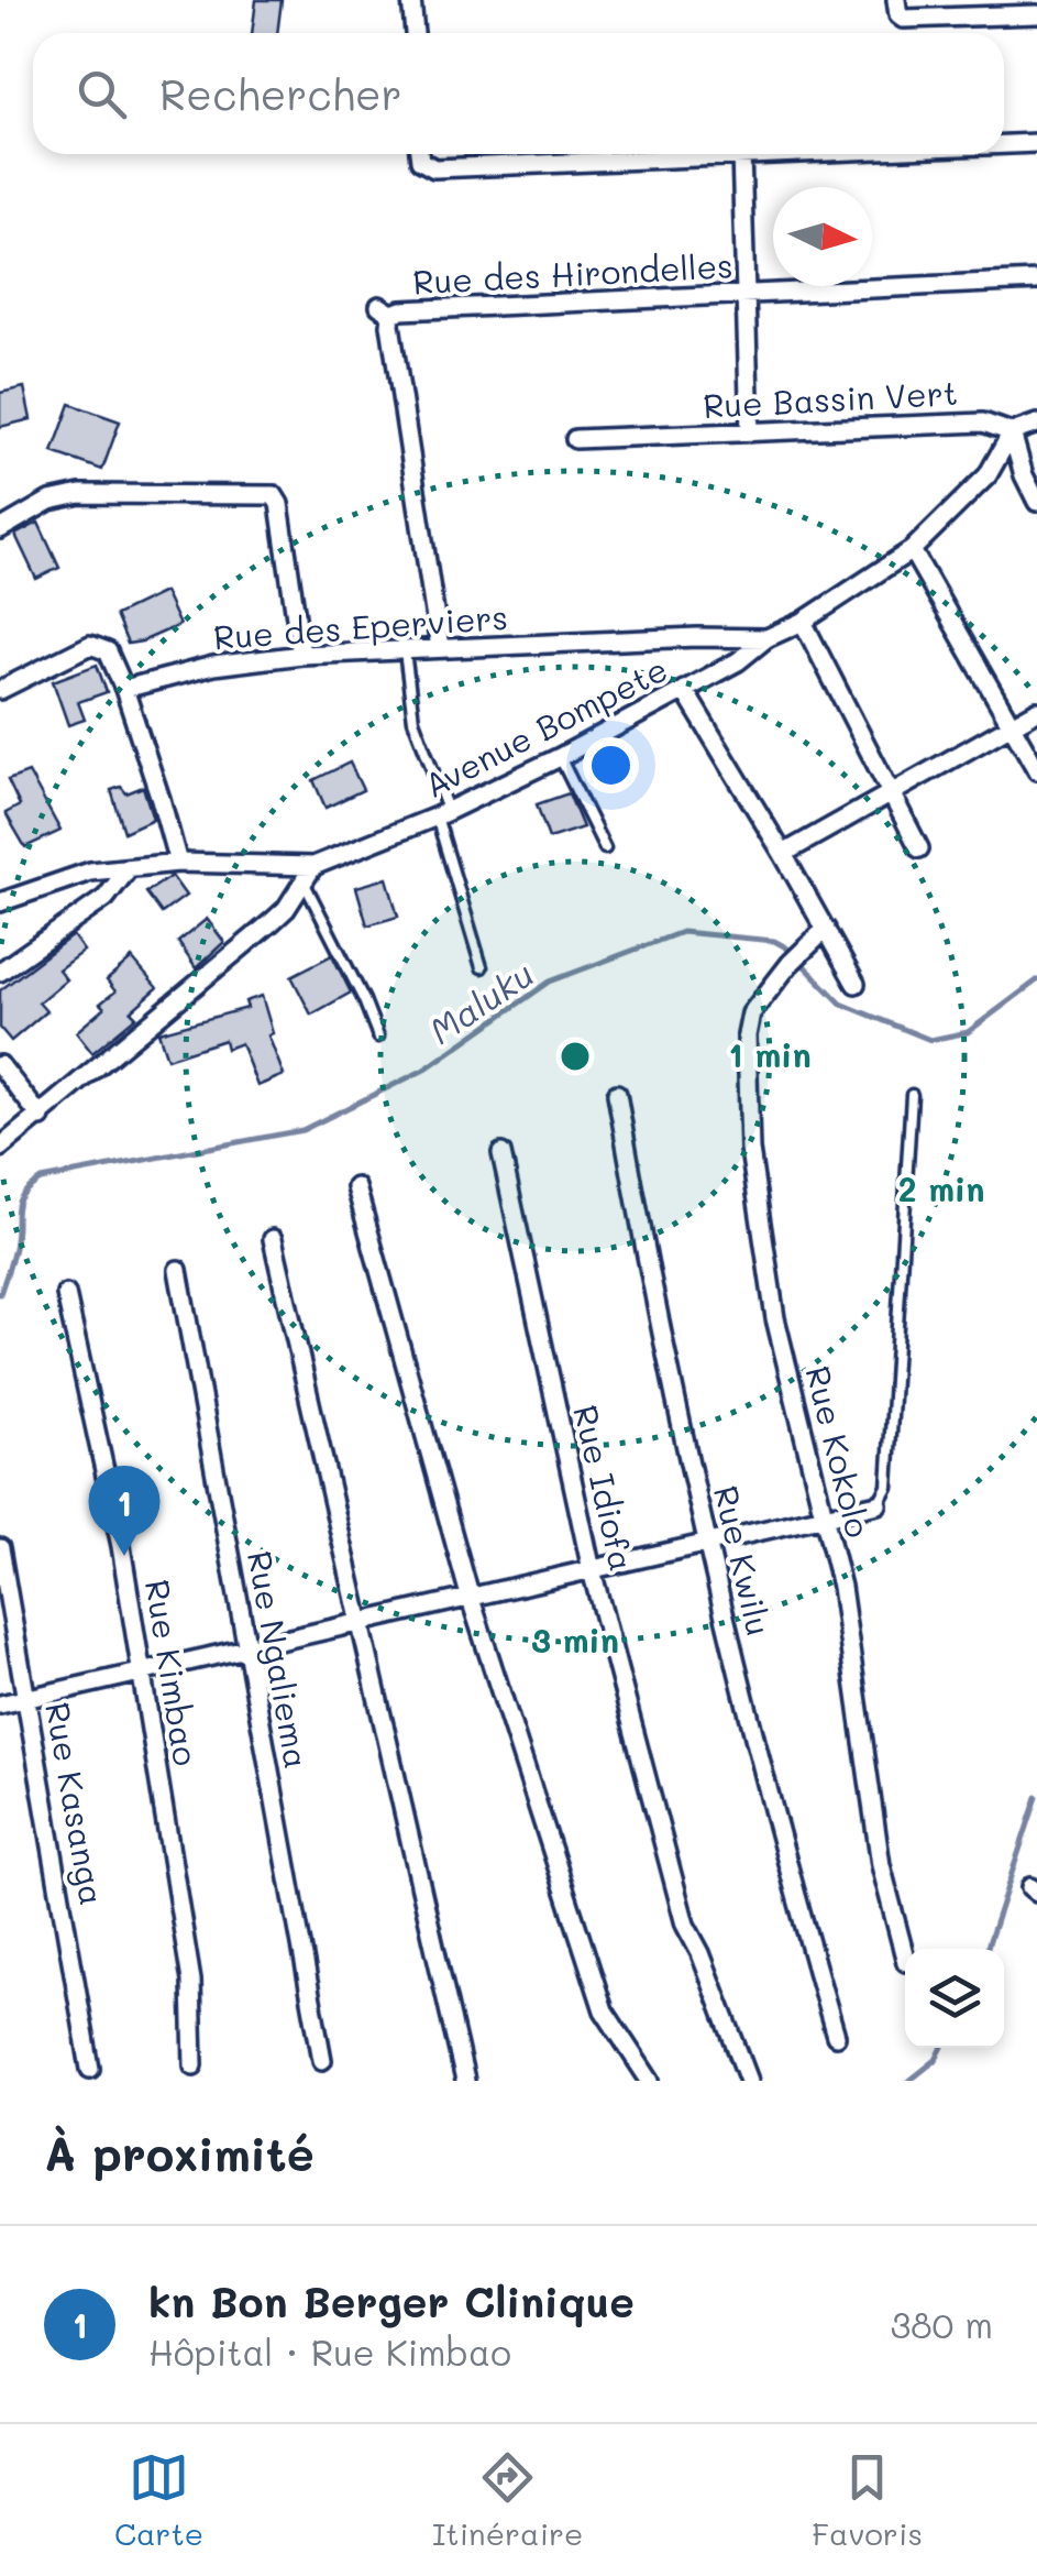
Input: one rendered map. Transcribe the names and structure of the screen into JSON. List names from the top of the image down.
{
  "streets": {
    "street": [
      "Rue des Hirondelles",
      "Rue Bassin Vert",
      "Rue des Eperviers",
      "Avenue Bompete",
      "Rue Kokolo",
      "Rue Idiofa",
      "Rue Kwilu",
      "Rue Ngaliema",
      "Rue Kimbao",
      "Rue Kasanga"
    ]
  },
  "crossings": [
    ["Rue des Hirondelles", "Rue des Eperviers"],
    ["Rue Bassin Vert", "Avenue Bompete"],
    ["Rue des Eperviers", "Avenue Bompete"]
  ],
  "water": ["Maluku"],
  "north": "right",
  "page": {
    "search": "Rechercher",
    "pins": "1",
    "heading": "À proximité",
    "list": [
      {
        "mark": "1",
        "name": "kn Bon Berger Clinique",
        "note": "Hôpital · Rue Kimbao",
        "value": "380 m"
      }
    ],
    "nav": ["Carte", "Itinéraire", "Favoris"]
  },
  "rings": ["1 min", "2 min", "3 min"]
}
